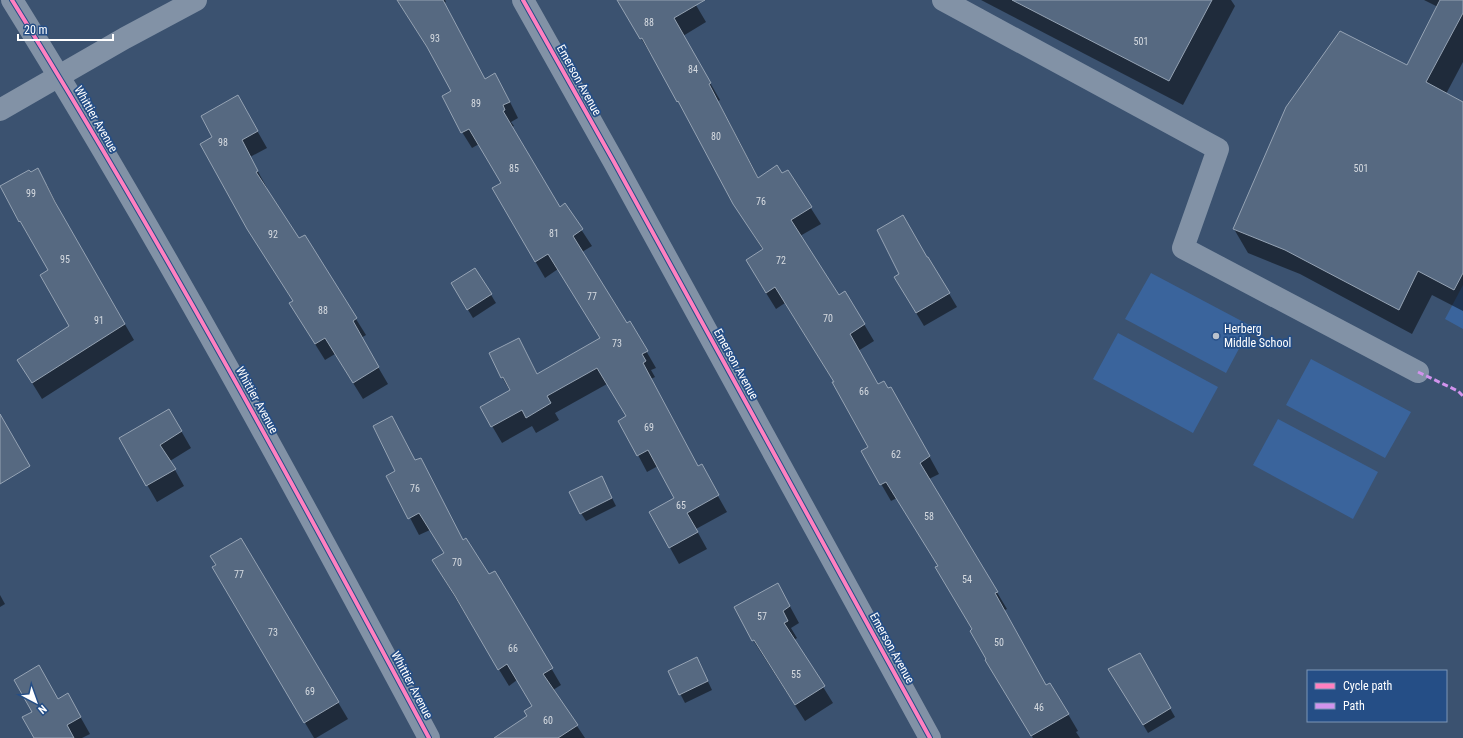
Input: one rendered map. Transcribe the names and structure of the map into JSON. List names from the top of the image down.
{
  "streets": {
    "street": ["Emerson Avenue", "Whittier Avenue"]
  },
  "places": ["Herberg Middle School"],
  "house_numbers": [
    "88",
    "93",
    "501",
    "84",
    "89",
    "80",
    "98",
    "85",
    "501",
    "99",
    "76",
    "81",
    "92",
    "95",
    "72",
    "77",
    "88",
    "70",
    "91",
    "73",
    "66",
    "69",
    "62",
    "76",
    "65",
    "58",
    "70",
    "77",
    "54",
    "57",
    "73",
    "50",
    "66",
    "55",
    "69",
    "46",
    "60"
  ],
  "legend": ["Cycle path", "Path"],
  "scale_bar": "20 m",
  "north": "bottom right"
}
